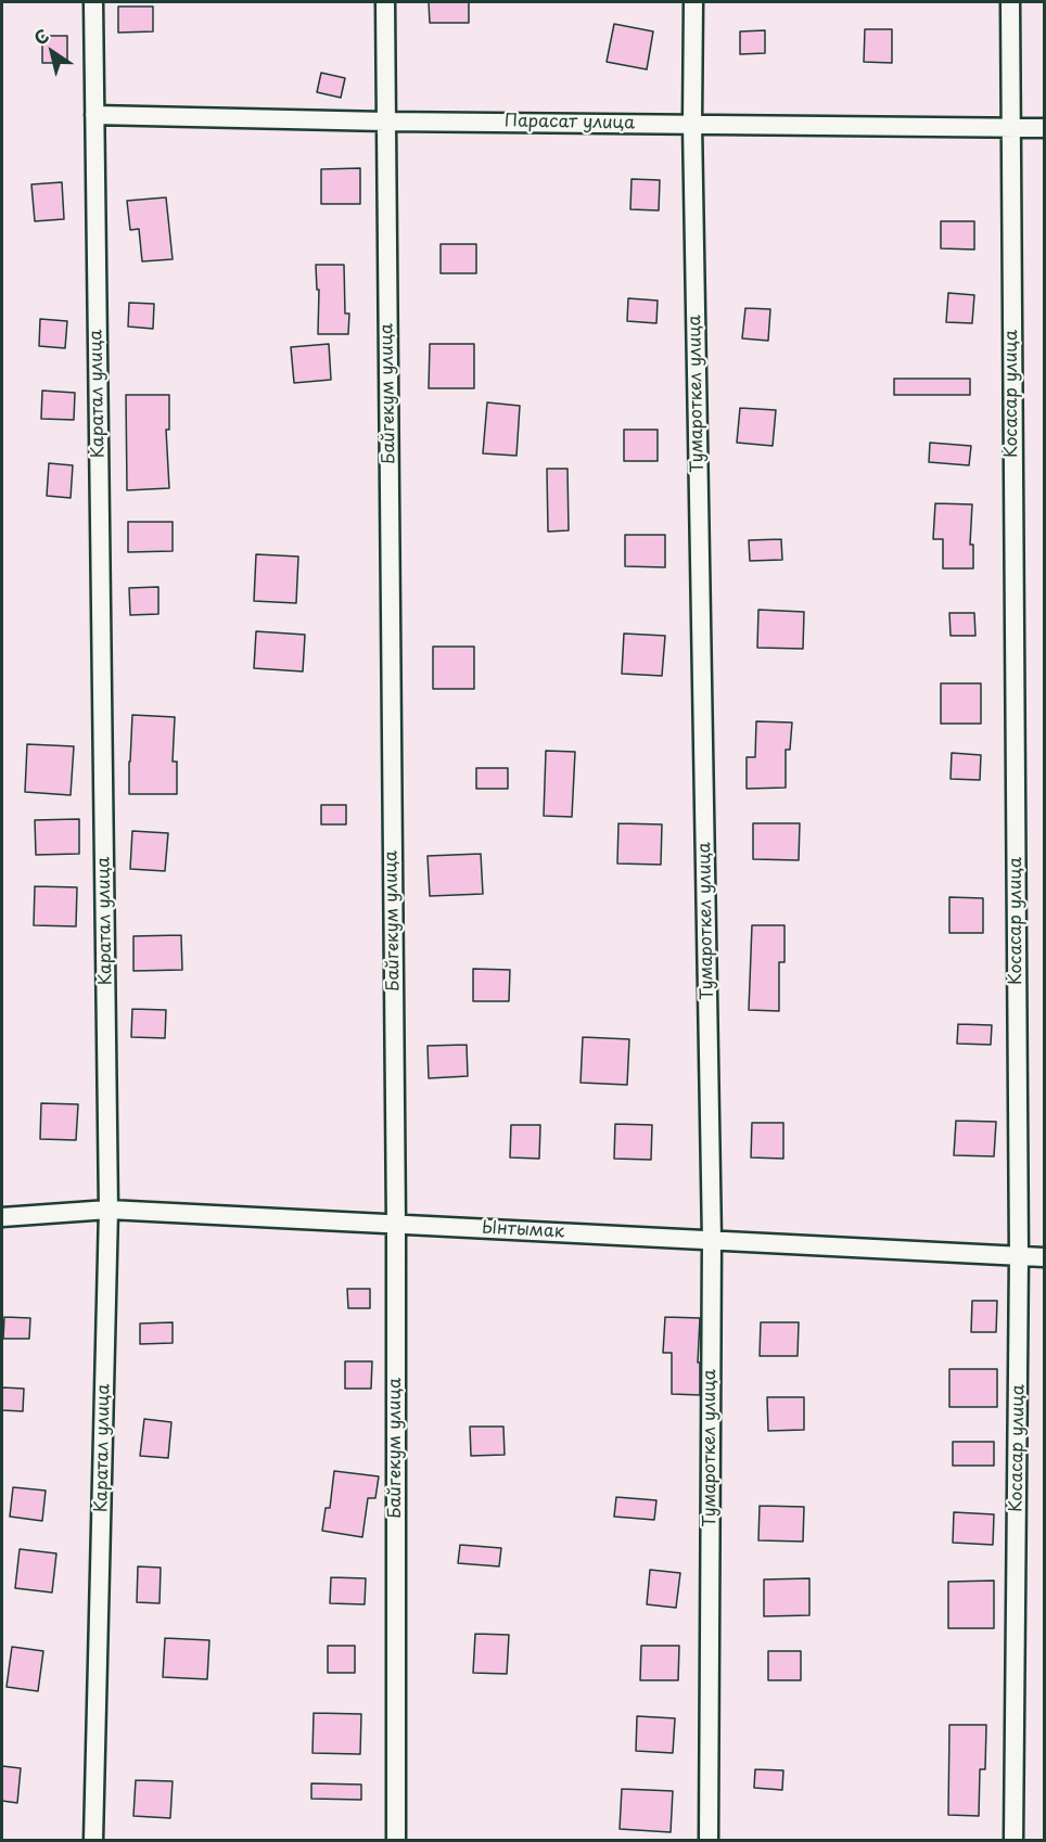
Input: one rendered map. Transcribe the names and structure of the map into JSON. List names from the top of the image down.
{
  "streets": {
    "street": [
      "Парасат улица",
      "Каратал улица",
      "Байгекум улица",
      "Тумароткел улица",
      "Косасар улица",
      "Ынтымак"
    ]
  },
  "crossings": [
    ["Парасат улица", "Каратал улица"],
    ["Парасат улица", "Байгекум улица"],
    ["Парасат улица", "Тумароткел улица"],
    ["Парасат улица", "Косасар улица"],
    ["Каратал улица", "Ынтымак"],
    ["Байгекум улица", "Ынтымак"],
    ["Тумароткел улица", "Ынтымак"],
    ["Косасар улица", "Ынтымак"]
  ],
  "north": "top left"
}
